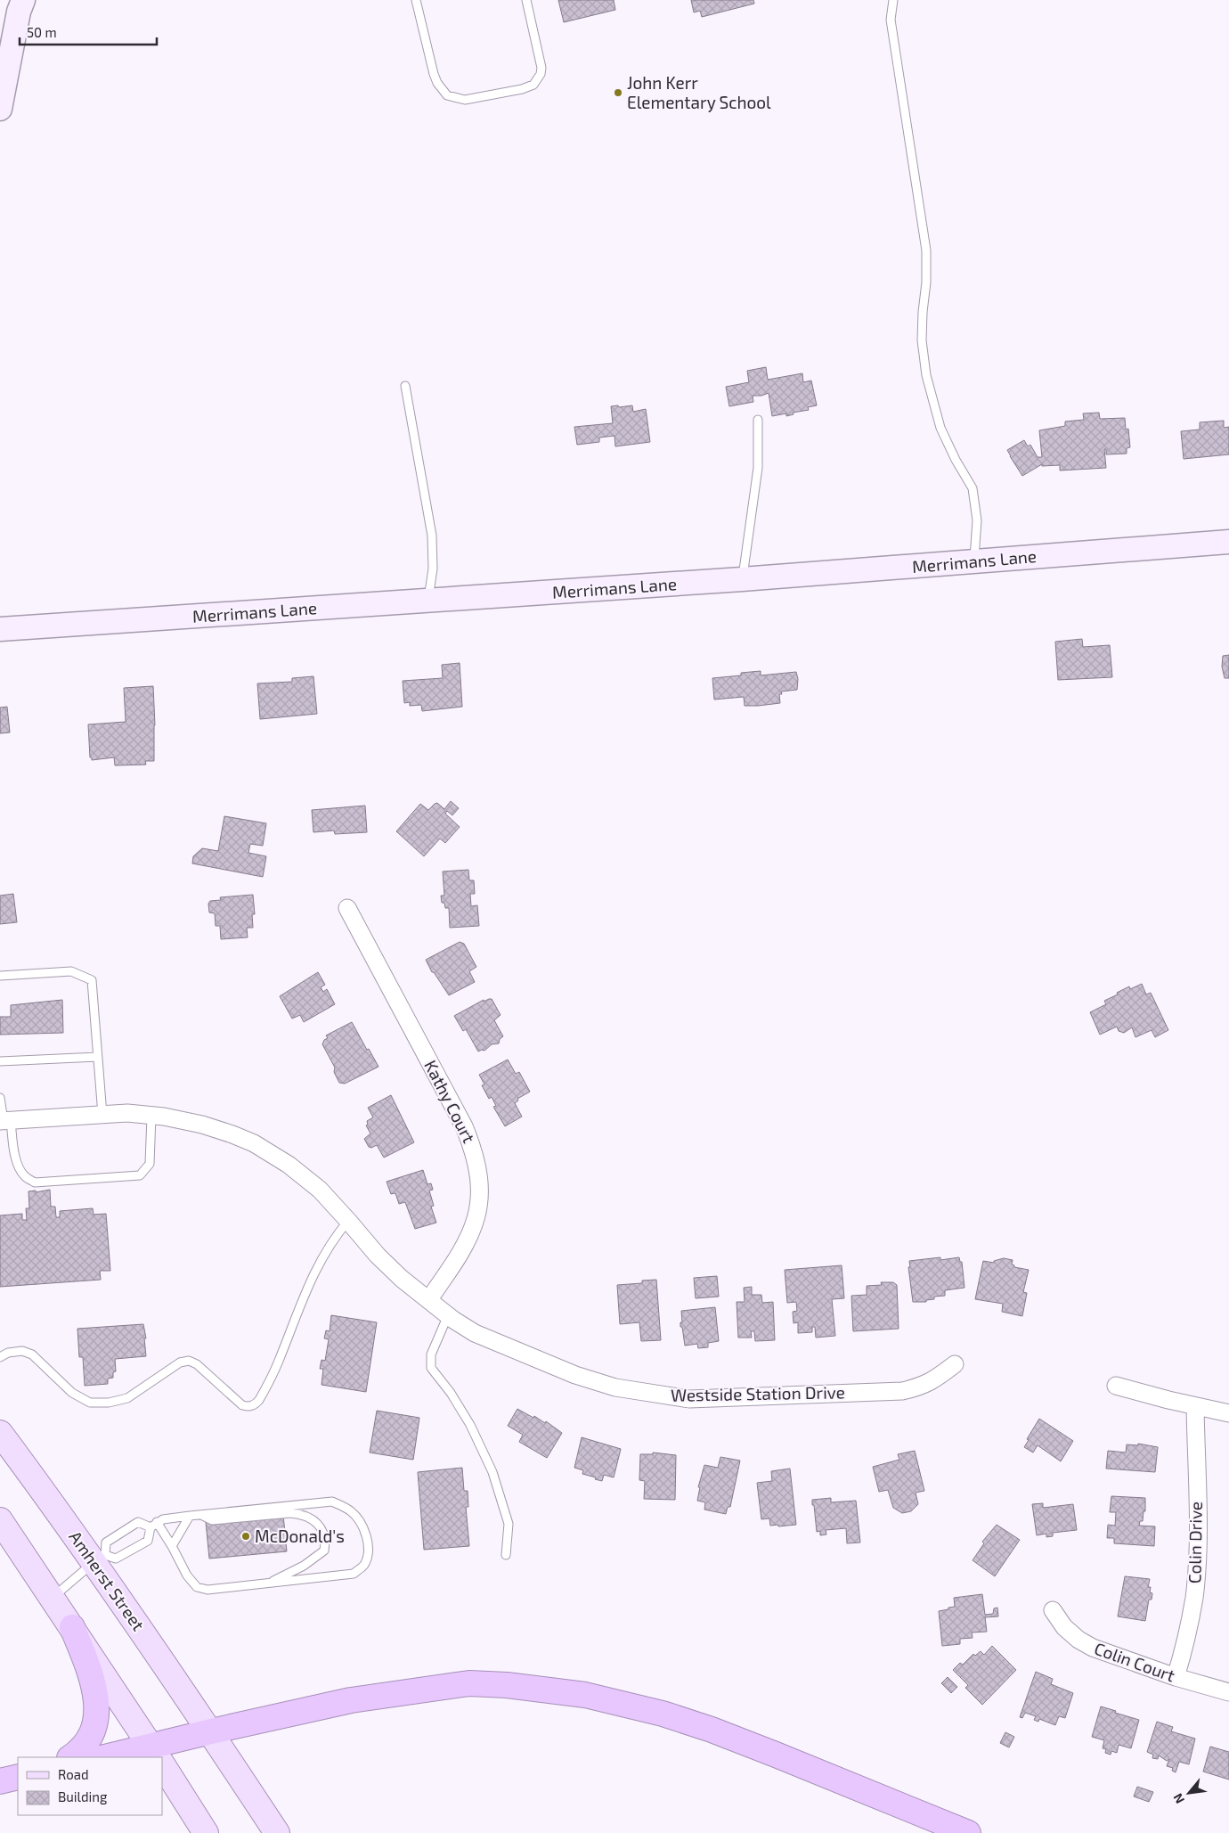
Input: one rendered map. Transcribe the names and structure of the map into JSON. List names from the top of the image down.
{
  "streets": {
    "main road": ["Merrimans Lane", "Amherst Street"],
    "street": [
      "Kathy Court",
      "Westside Station Drive",
      "Colin Drive",
      "Colin Court"
    ]
  },
  "crossings": [
    ["Kathy Court", "Westside Station Drive"],
    ["Colin Drive", "Colin Court"]
  ],
  "places": ["John Kerr Elementary School", "McDonald's"],
  "legend": ["Road", "Building"],
  "scale_bar": "50 m",
  "north": "bottom left"
}
